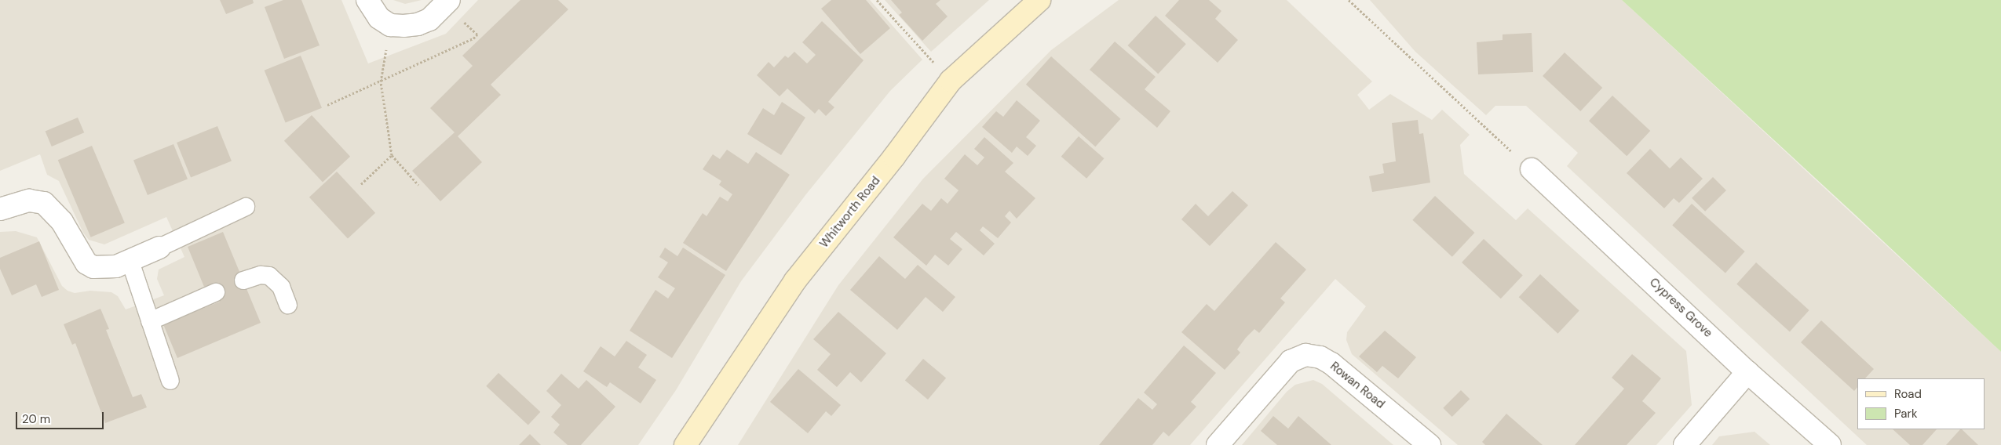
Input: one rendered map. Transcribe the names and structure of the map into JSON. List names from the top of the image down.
{
  "streets": {
    "main road": ["Whitworth Road"],
    "street": ["Cypress Grove", "Rowan Road"]
  },
  "legend": ["Road", "Park"],
  "scale_bar": "20 m"
}
